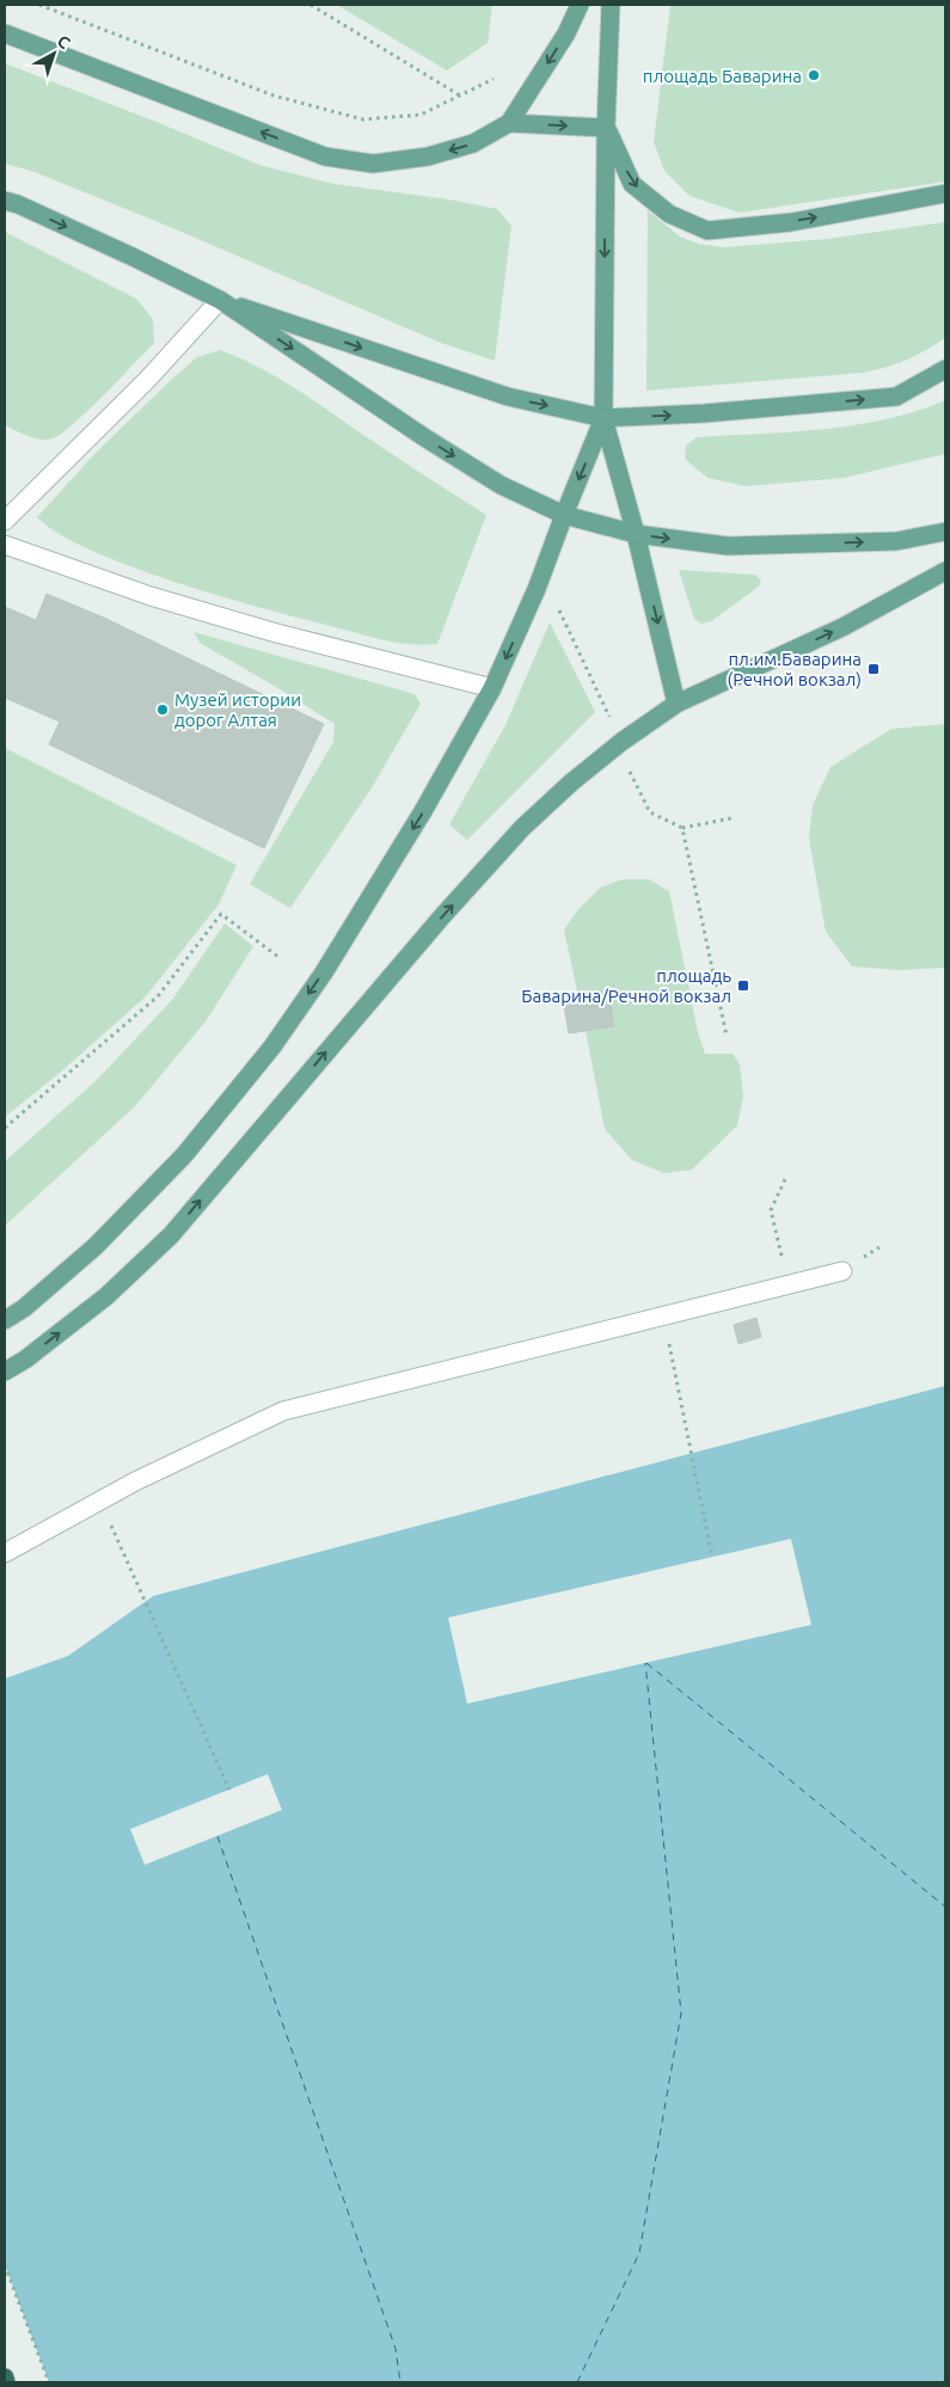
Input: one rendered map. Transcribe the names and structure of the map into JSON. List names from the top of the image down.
{
  "places": {
    "other": ["площадь Баварина", "Музей истории дорог Алтая"],
    "transit": ["пл.им.Баварина (Речной вокзал)", "площадь Баварина/Речной вокзал"]
  },
  "north": "top right"
}
